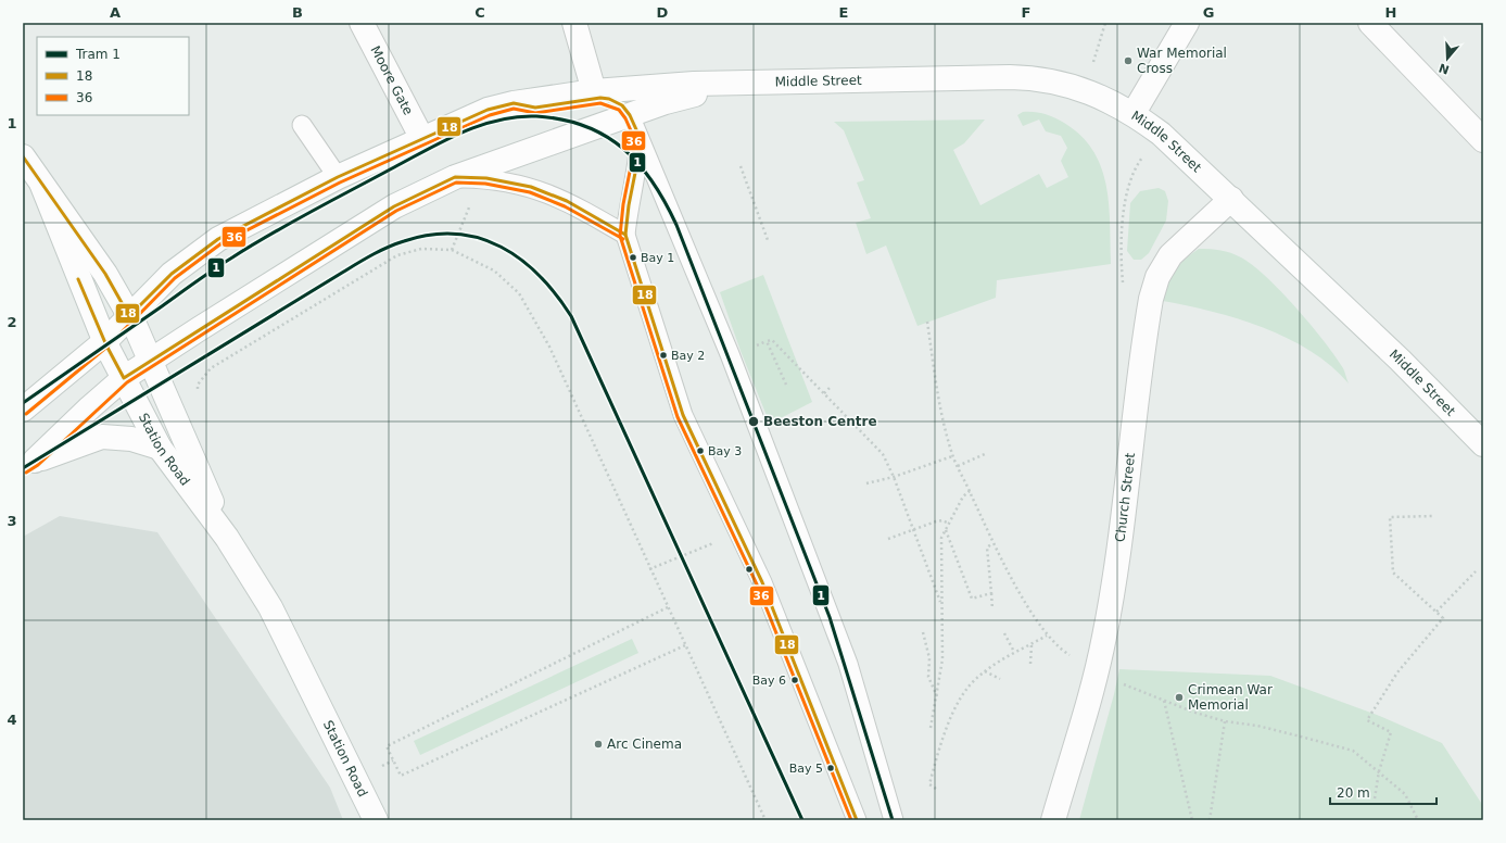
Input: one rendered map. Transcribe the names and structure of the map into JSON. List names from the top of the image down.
{
  "streets": {
    "main road": [
      "Moore Gate",
      "Middle Street",
      "Station Road",
      "Church Street"
    ]
  },
  "crossings": [
    ["Moore Gate", "Middle Street"],
    ["Middle Street", "Station Road"],
    ["Middle Street", "Church Street"]
  ],
  "places": [
    "War Memorial Cross",
    "Bay 1",
    "Bay 2",
    "Beeston Centre",
    "Bay 3",
    "Bay 6",
    "Crimean War Memorial",
    "Arc Cinema",
    "Bay 5"
  ],
  "lines": ["transit line 18", "transit line 36", "tram line 1"],
  "legend": ["Tram 1", "18", "36"],
  "scale_bar": "20 m",
  "north": "bottom",
  "grid": {
    "columns": [
      "A",
      "B",
      "C",
      "D",
      "E",
      "F",
      "G",
      "H"
    ],
    "rows": [
      "1",
      "2",
      "3",
      "4"
    ]
  }
}
